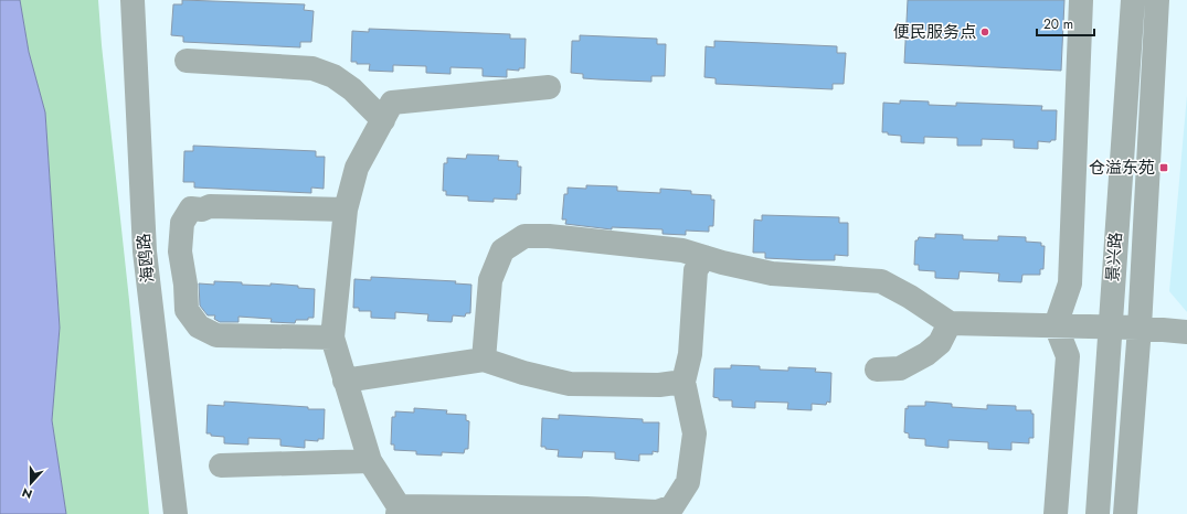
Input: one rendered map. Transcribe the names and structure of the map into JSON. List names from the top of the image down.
{
  "streets": {
    "street": ["景兴路", "海鸥路"]
  },
  "places": {
    "other": ["便民服务点"],
    "transit": ["仓溢东苑"]
  },
  "scale_bar": "20 m",
  "north": "bottom"
}
